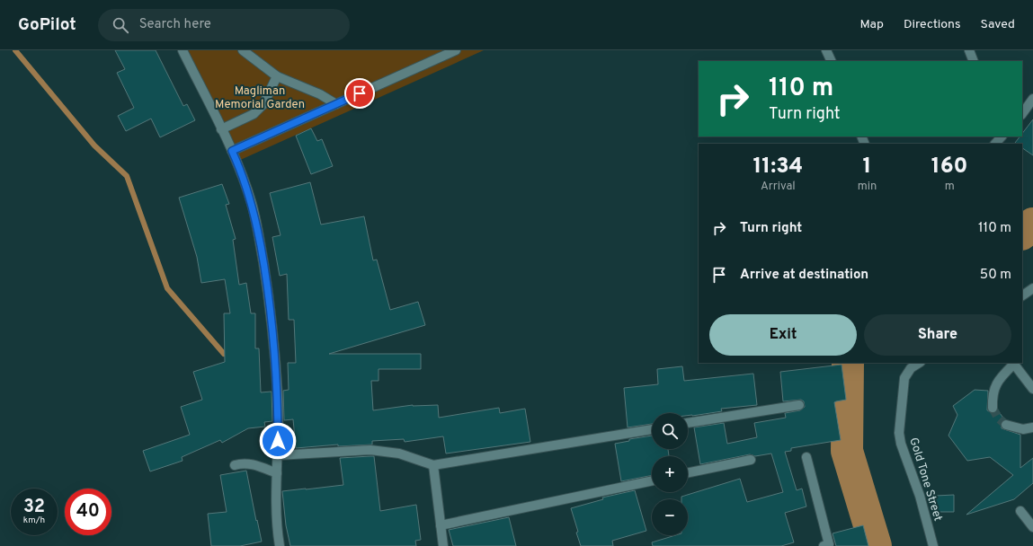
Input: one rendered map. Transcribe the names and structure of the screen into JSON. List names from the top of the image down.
{
  "streets": {
    "street": ["Gold Tone Street"]
  },
  "parks": ["Magliman Memorial Garden"],
  "page": {
    "header": "GoPilot",
    "search": "Search here",
    "nav": ["Map", "Directions", "Saved"],
    "turn": ["110 m", "Turn right"],
    "eta": [
      "11:34",
      "Arrival",
      "1",
      "min",
      "160",
      "m"
    ],
    "list": [
      {
        "name": "Turn right",
        "value": "110 m"
      },
      {
        "name": "Arrive at destination",
        "value": "50 m"
      }
    ],
    "buttons": ["Exit", "Share"],
    "map_buttons": ["+", "−"],
    "speed": "32 km/h",
    "limit": "40"
  }
}
